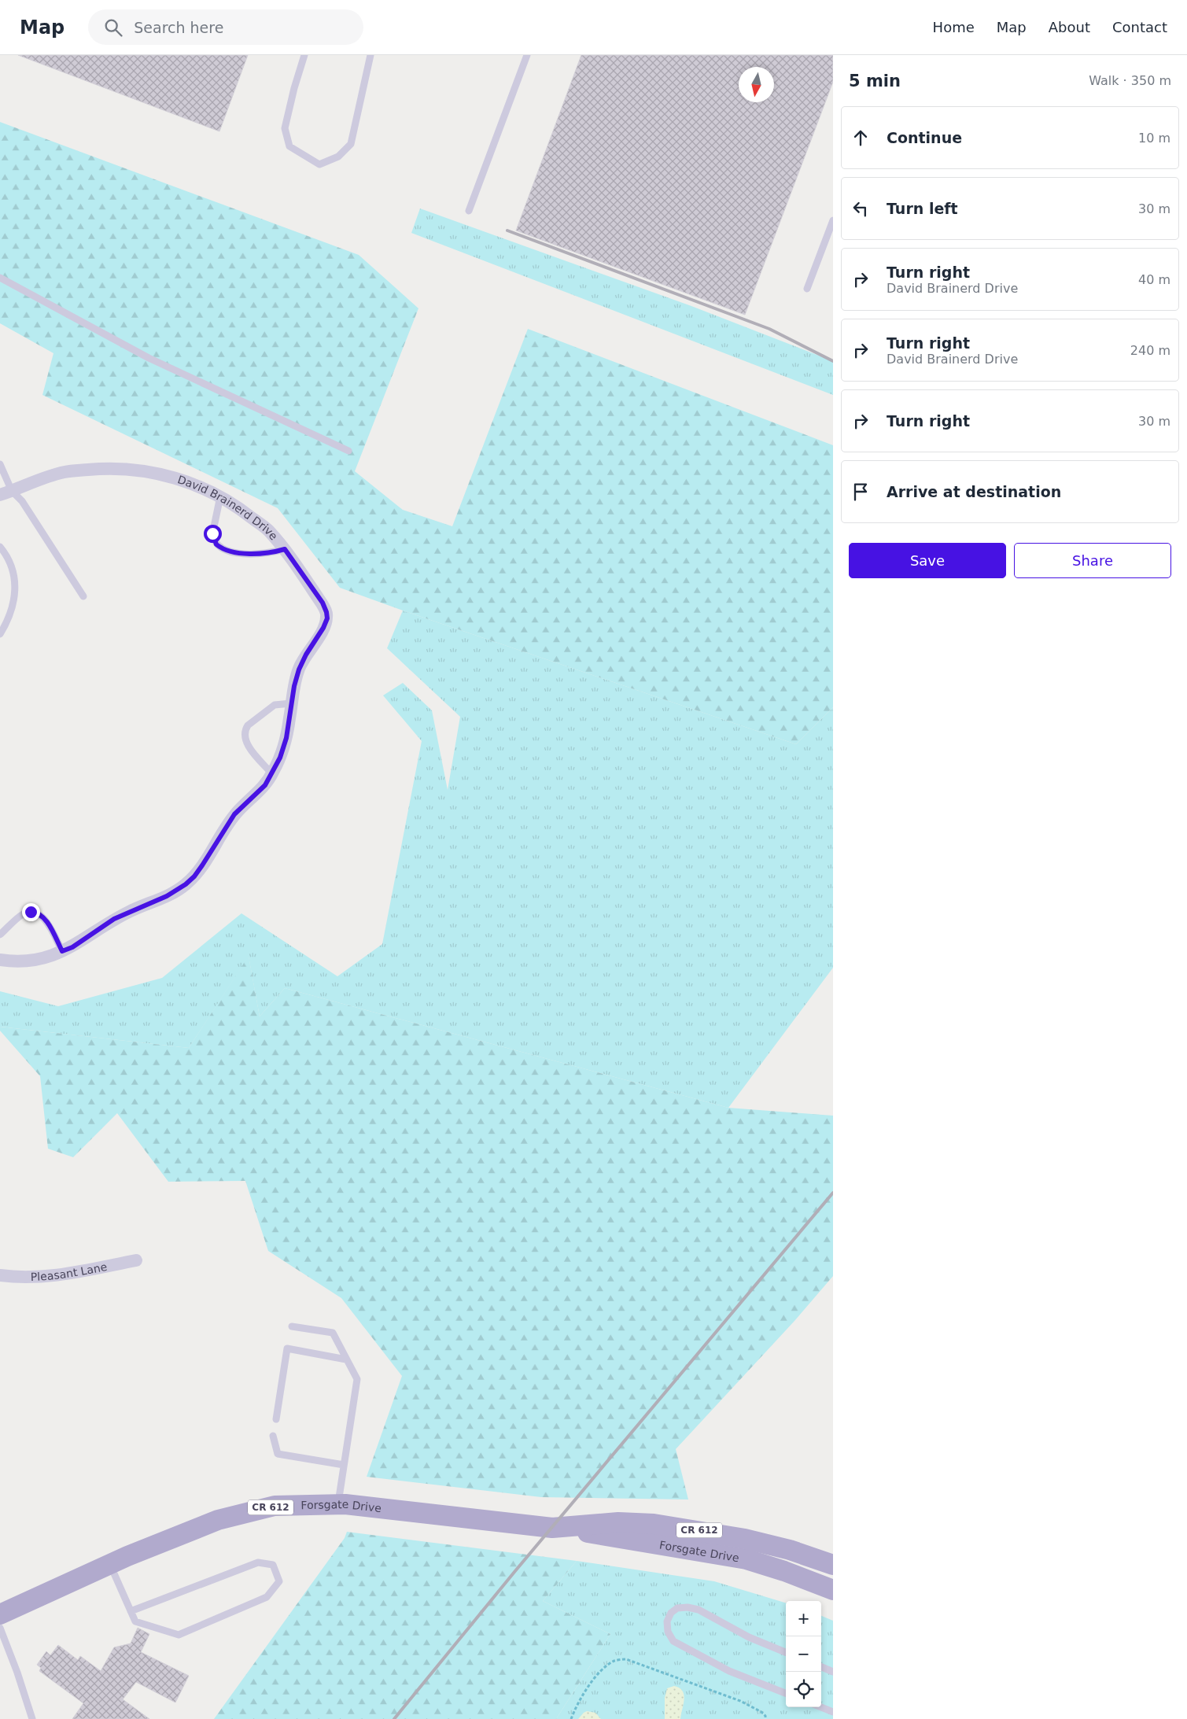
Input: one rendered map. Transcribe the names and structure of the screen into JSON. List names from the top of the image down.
{
  "streets": {
    "main road": ["CR 612", "Forsgate Drive"],
    "street": ["David Brainerd Drive", "Pleasant Lane"]
  },
  "north": "bottom",
  "page": {
    "header": "Map",
    "search": "Search here",
    "nav": [
      "Home",
      "Map",
      "About",
      "Contact"
    ],
    "heading": ["5 min", "Walk · 350 m"],
    "list": [
      ["Continue", "10 m"],
      ["Turn left", "30 m"],
      ["Turn right", "David Brainerd Drive", "40 m"],
      ["Turn right", "David Brainerd Drive", "240 m"],
      ["Turn right", "30 m"],
      "Arrive at destination"
    ],
    "buttons": ["Save", "Share"],
    "map_buttons": ["+", "−"]
  }
}
